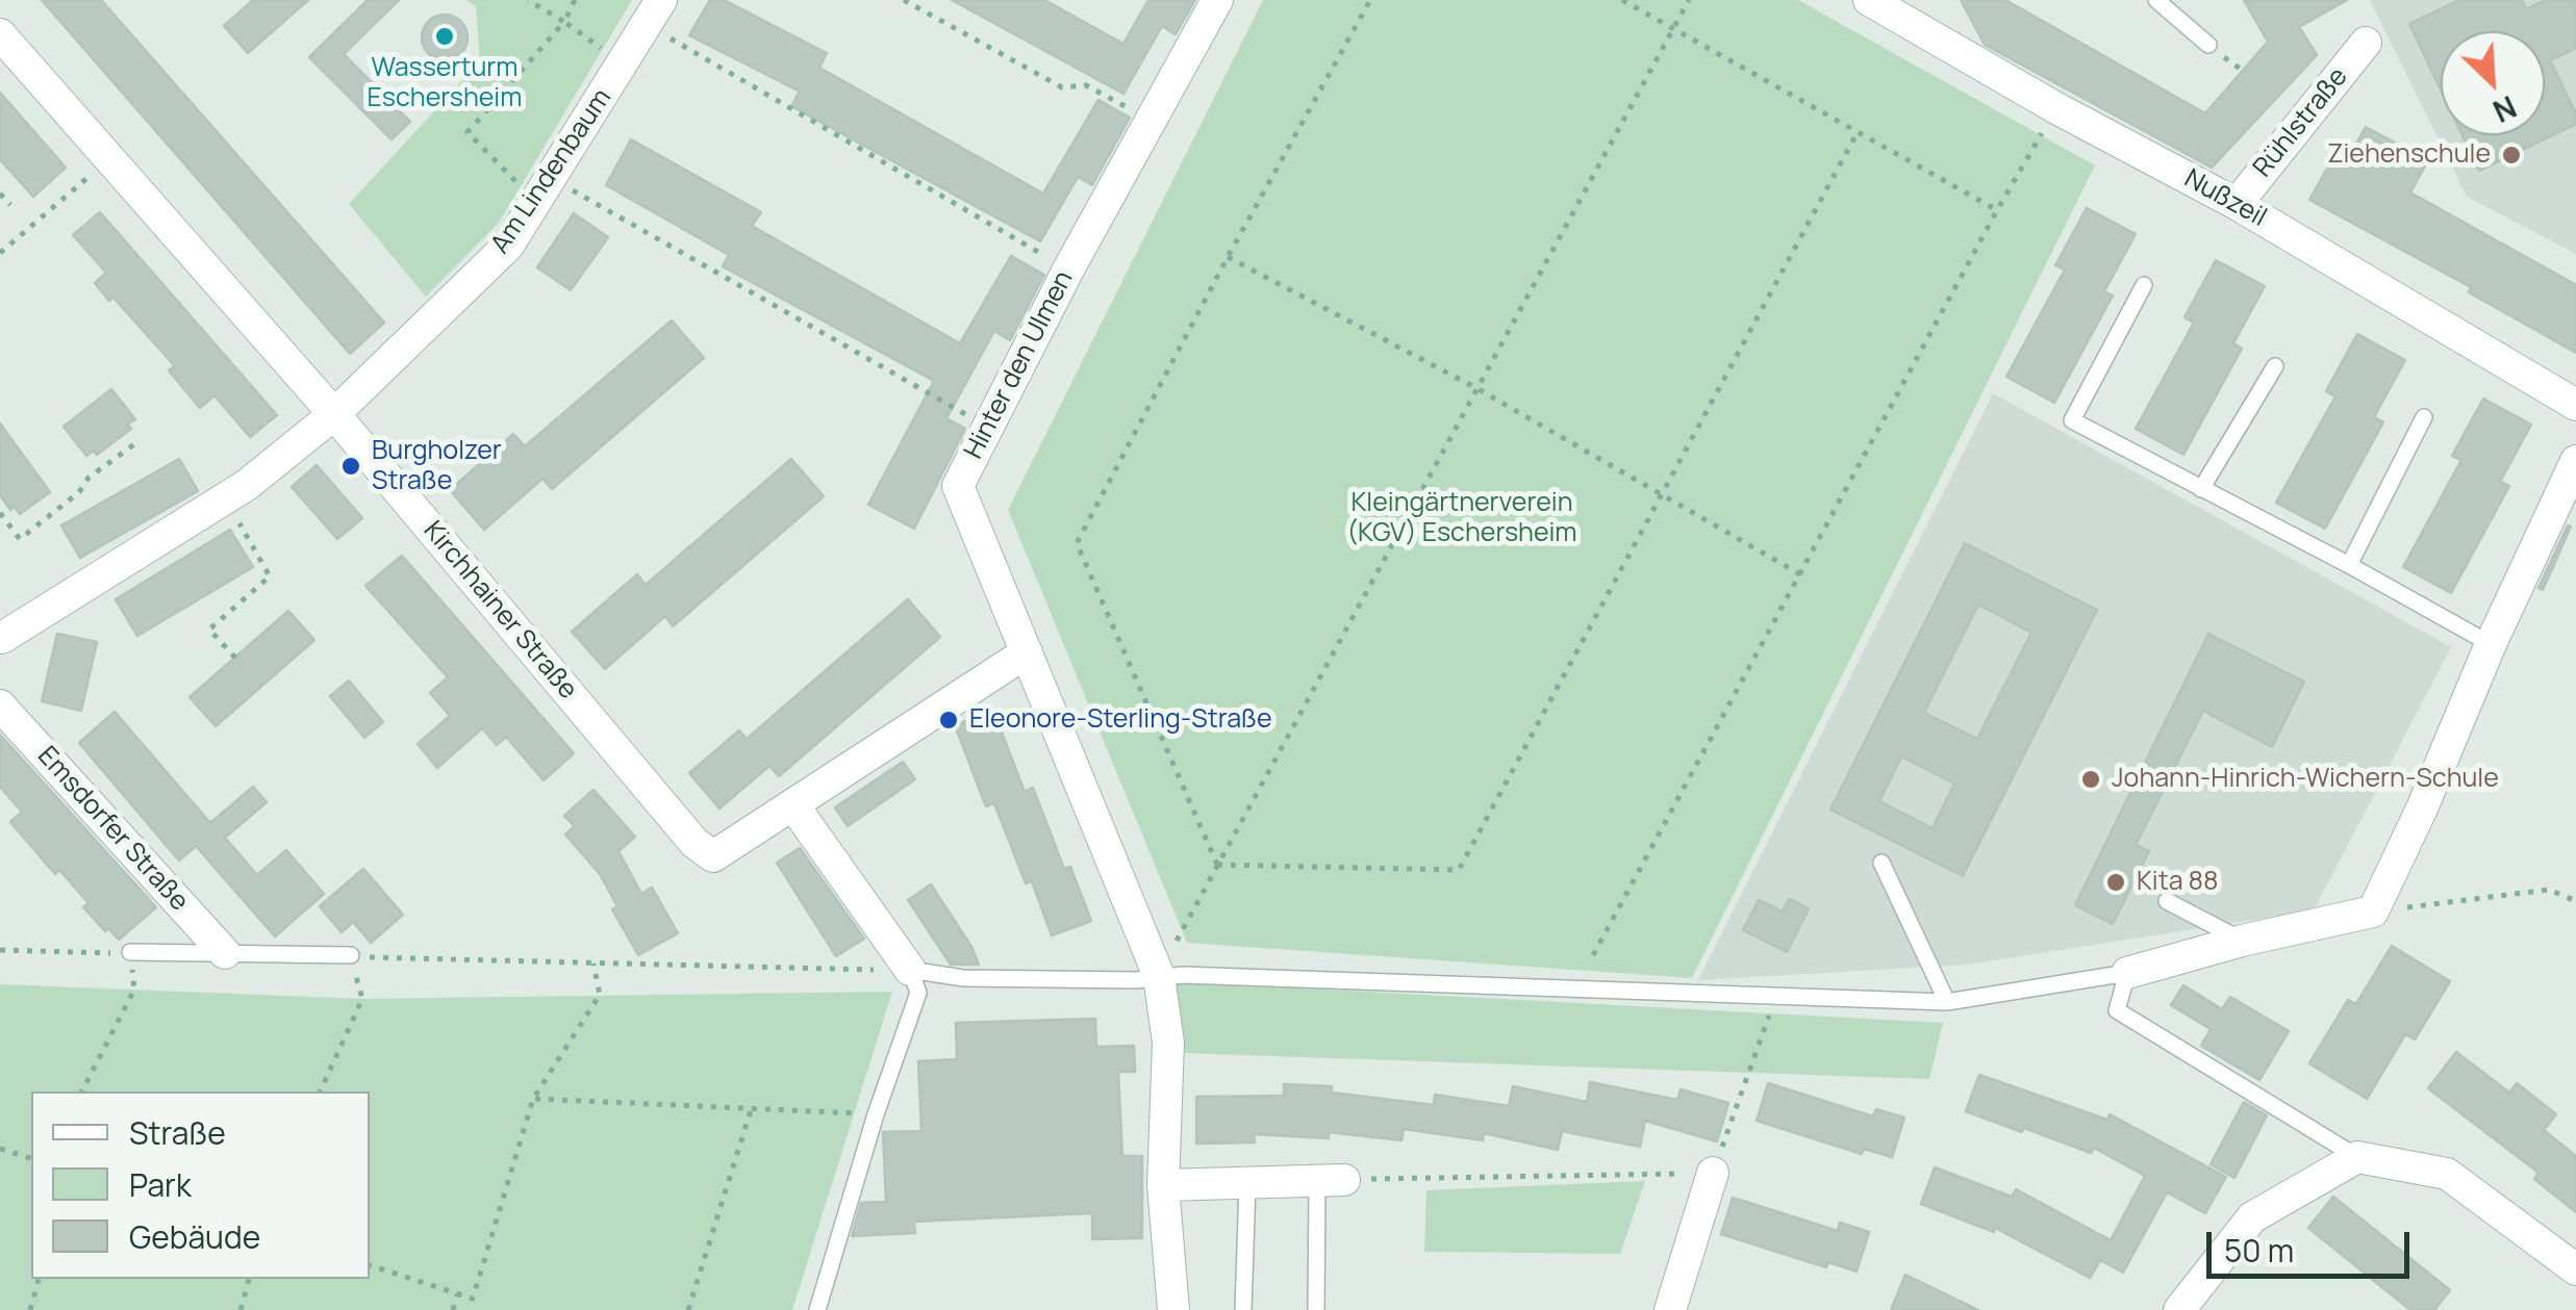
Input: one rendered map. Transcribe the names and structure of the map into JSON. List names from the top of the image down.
{
  "streets": {
    "street": [
      "Rühlstraße",
      "Am Lindenbaum",
      "Nußzeil",
      "Hinter den Ulmen",
      "Kirchhainer Straße",
      "Emsdorfer Straße"
    ]
  },
  "crossings": [
    ["Rühlstraße", "Nußzeil"],
    ["Am Lindenbaum", "Kirchhainer Straße"],
    ["Hinter den Ulmen", "Kirchhainer Straße"]
  ],
  "parks": ["Kleingärtnerverein (KGV) Eschersheim"],
  "places": [
    "Wasserturm Eschersheim",
    "Ziehenschule",
    "Burgholzer Straße",
    "Eleonore-Sterling-Straße",
    "Johann-Hinrich-Wichern-Schule",
    "Kita 88"
  ],
  "legend": ["Straße", "Park", "Gebäude"],
  "scale_bar": "50 m",
  "north": "bottom right"
}
